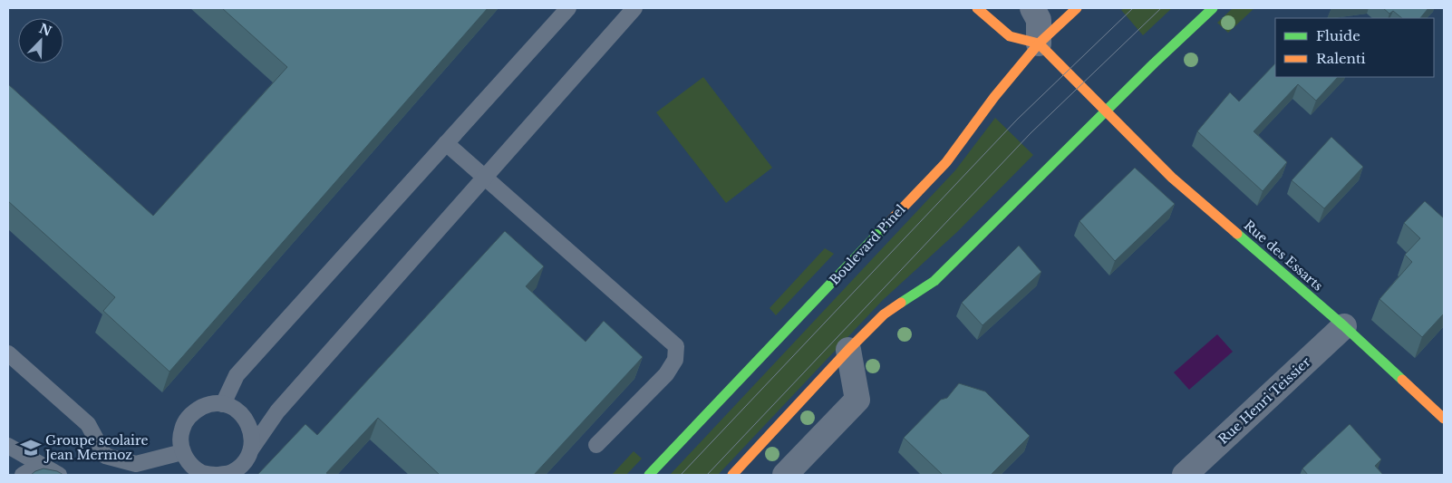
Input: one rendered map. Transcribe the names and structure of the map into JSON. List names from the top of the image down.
{
  "streets": {
    "street": ["Boulevard Pinel", "Rue des Essarts", "Rue Henri Teissier"]
  },
  "crossings": [
    ["Boulevard Pinel", "Rue des Essarts"],
    ["Rue des Essarts", "Rue Henri Teissier"]
  ],
  "places": {
    "school or university": ["Groupe scolaire Jean Mermoz"]
  },
  "legend": ["Fluide", "Ralenti"],
  "north": "top right"
}
